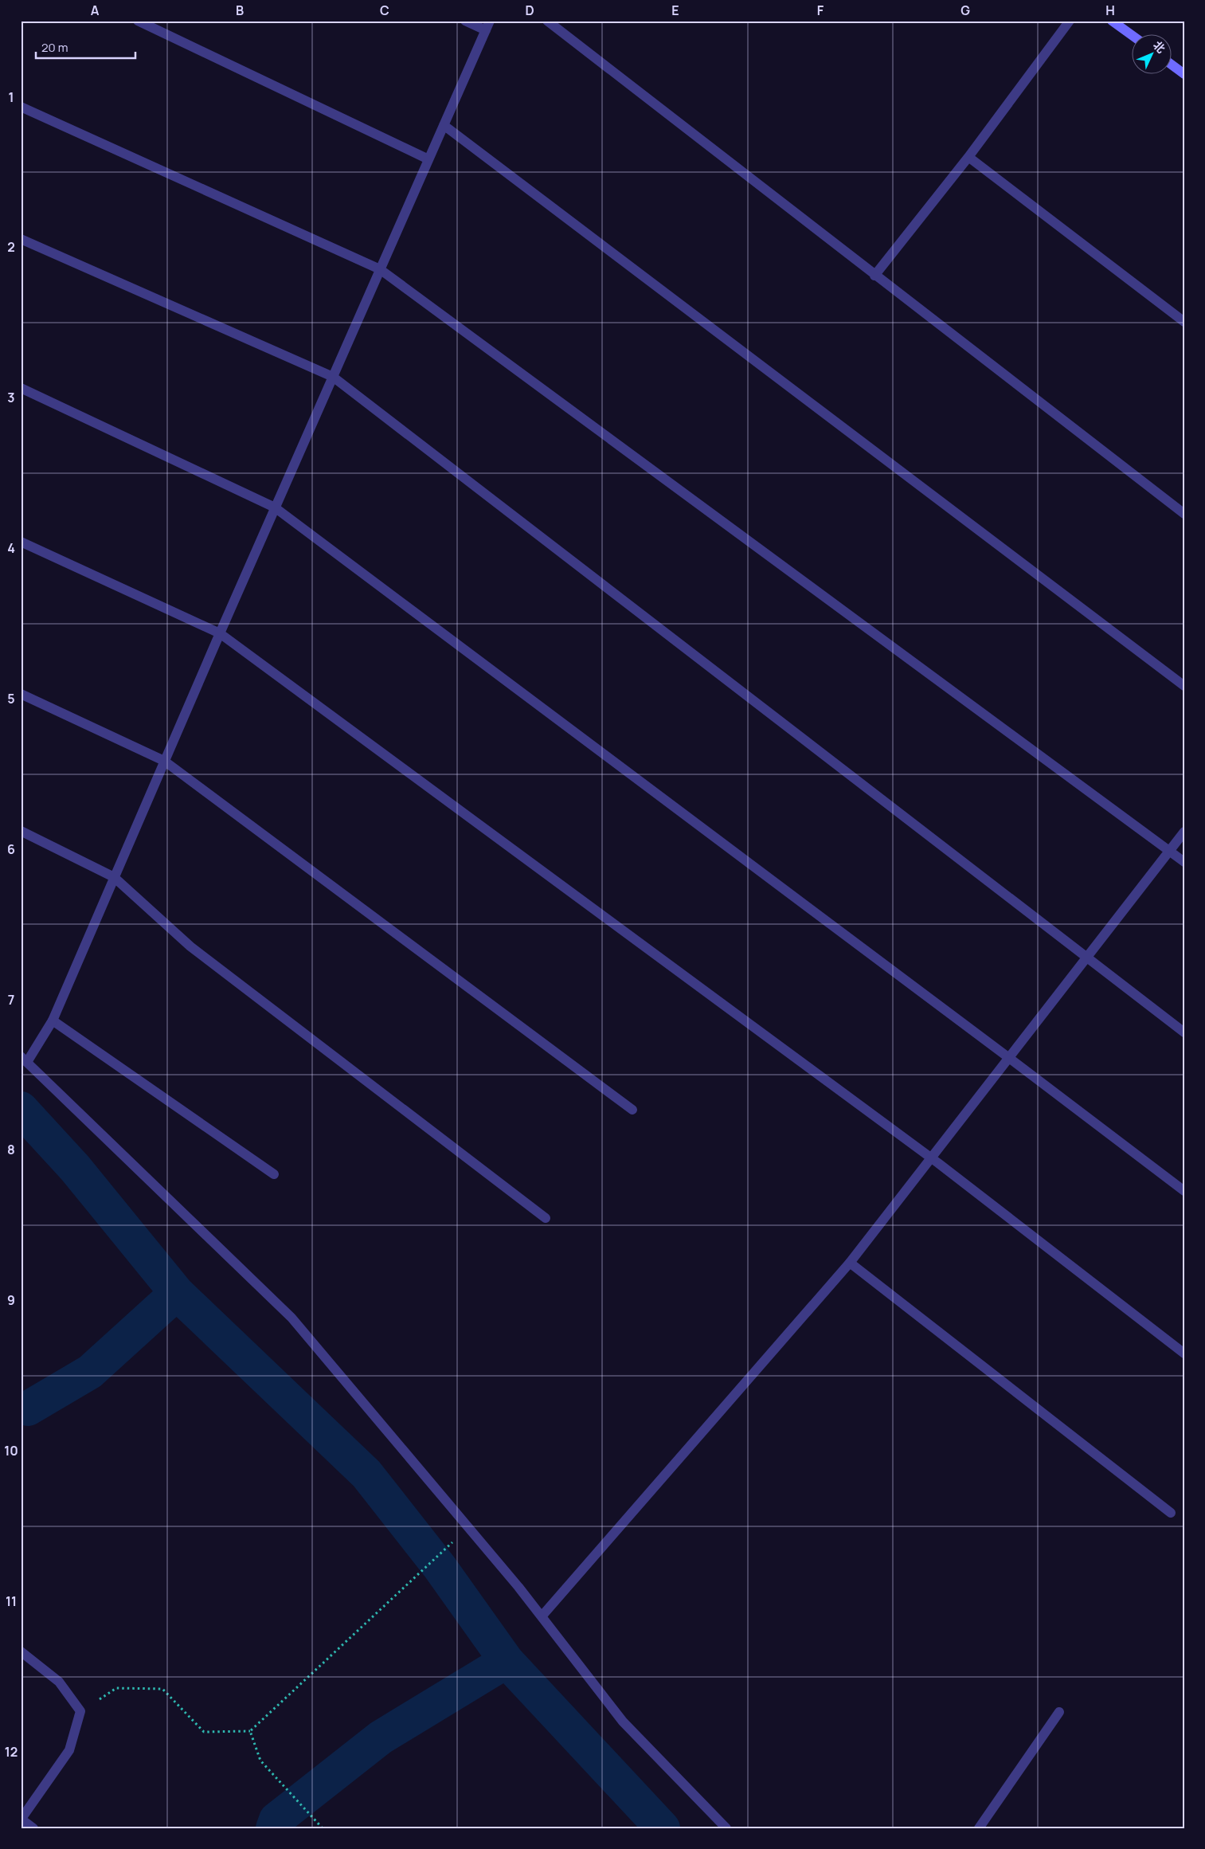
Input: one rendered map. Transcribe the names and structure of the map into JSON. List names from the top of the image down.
{
  "scale_bar": "20 m",
  "north": "top right",
  "grid": {
    "columns": [
      "A",
      "B",
      "C",
      "D",
      "E",
      "F",
      "G",
      "H"
    ],
    "rows": [
      "1",
      "2",
      "3",
      "4",
      "5",
      "6",
      "7",
      "8",
      "9",
      "10",
      "11",
      "12"
    ]
  }
}
